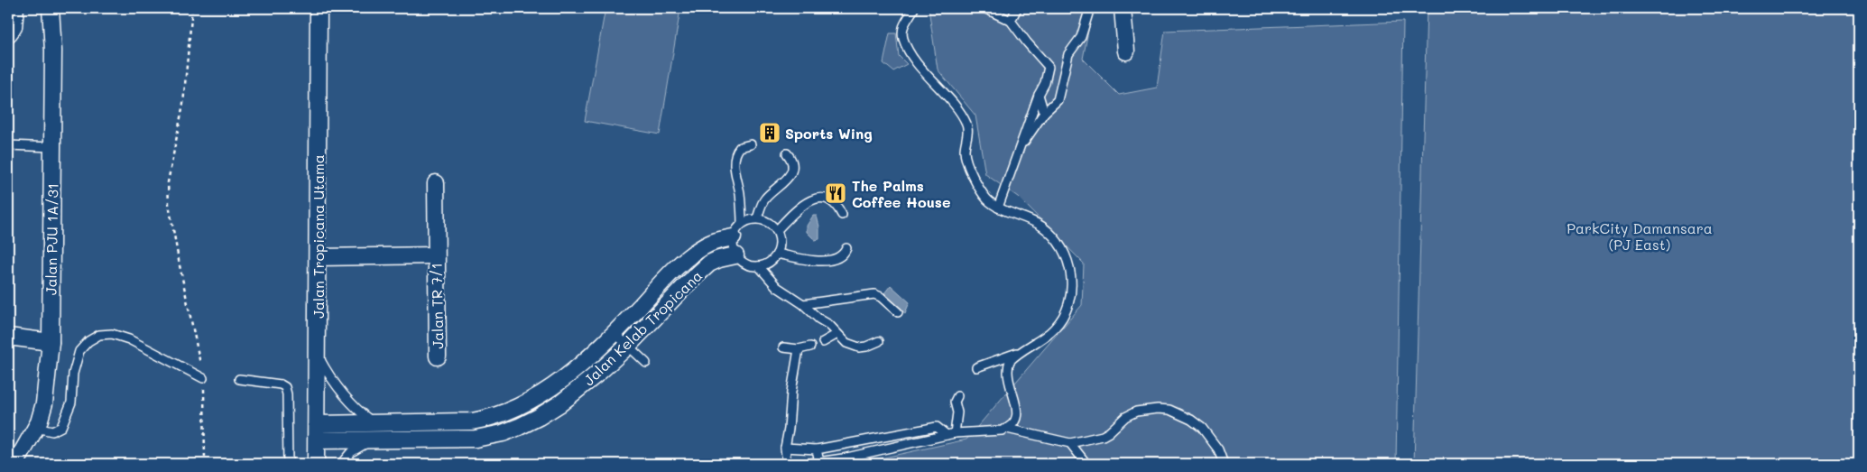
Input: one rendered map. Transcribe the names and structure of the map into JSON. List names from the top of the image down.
{
  "streets": {
    "street": [
      "Jalan Tropicana Utama",
      "Jalan PJU 1A/31",
      "Jalan TR 7/1",
      "Jalan Kelab Tropicana"
    ]
  },
  "crossings": [
    ["Jalan Tropicana Utama", "Jalan TR 7/1"],
    ["Jalan Tropicana Utama", "Jalan Kelab Tropicana"]
  ],
  "parks": ["ParkCity Damansara (PJ East)"],
  "places": {
    "building": ["Sports Wing"],
    "restaurant": ["The Palms Coffee House"]
  }
}
